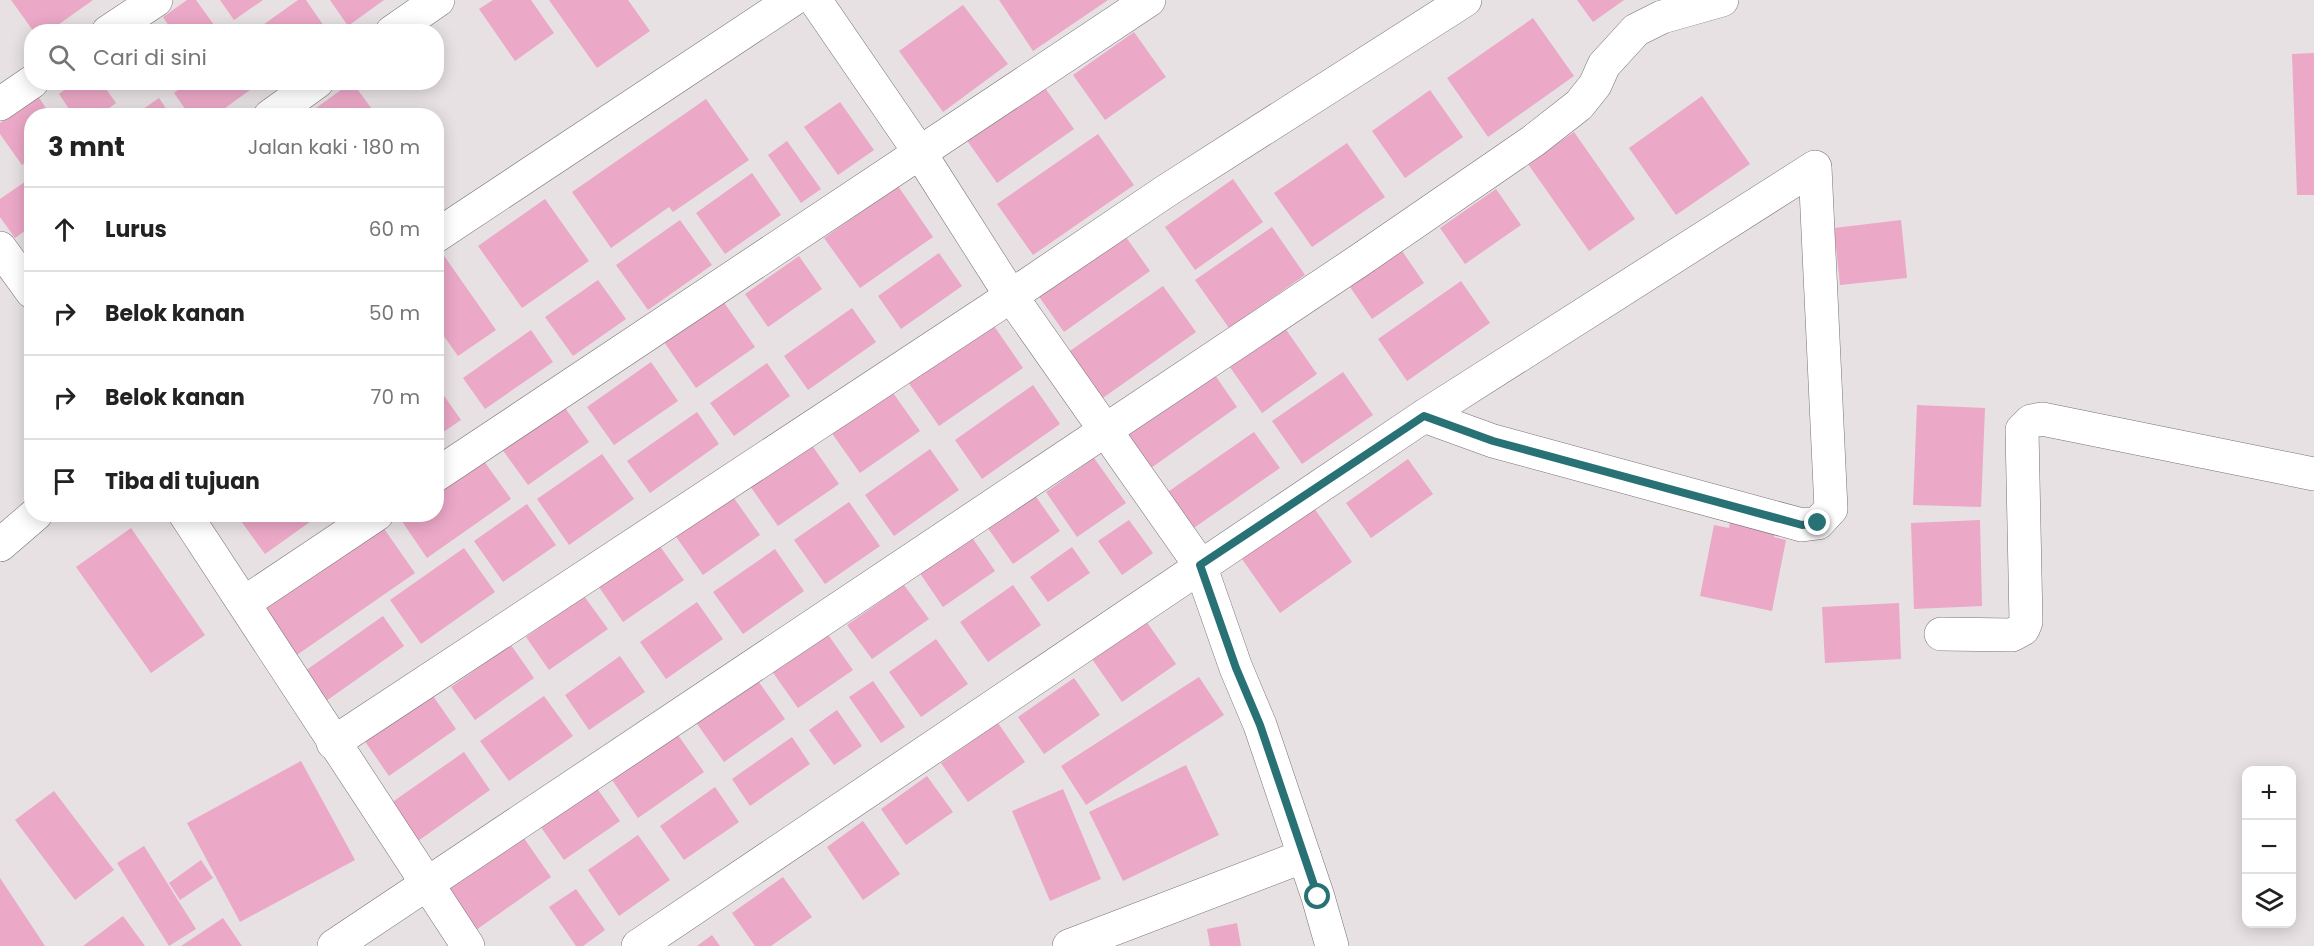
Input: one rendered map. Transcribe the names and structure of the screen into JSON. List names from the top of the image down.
{
  "page": {
    "search": "Cari di sini",
    "heading": ["3 mnt", "Jalan kaki · 180 m"],
    "list": [
      ["Lurus", "60 m"],
      ["Belok kanan", "50 m"],
      ["Belok kanan", "70 m"],
      "Tiba di tujuan"
    ],
    "map_buttons": ["+", "−"]
  }
}
